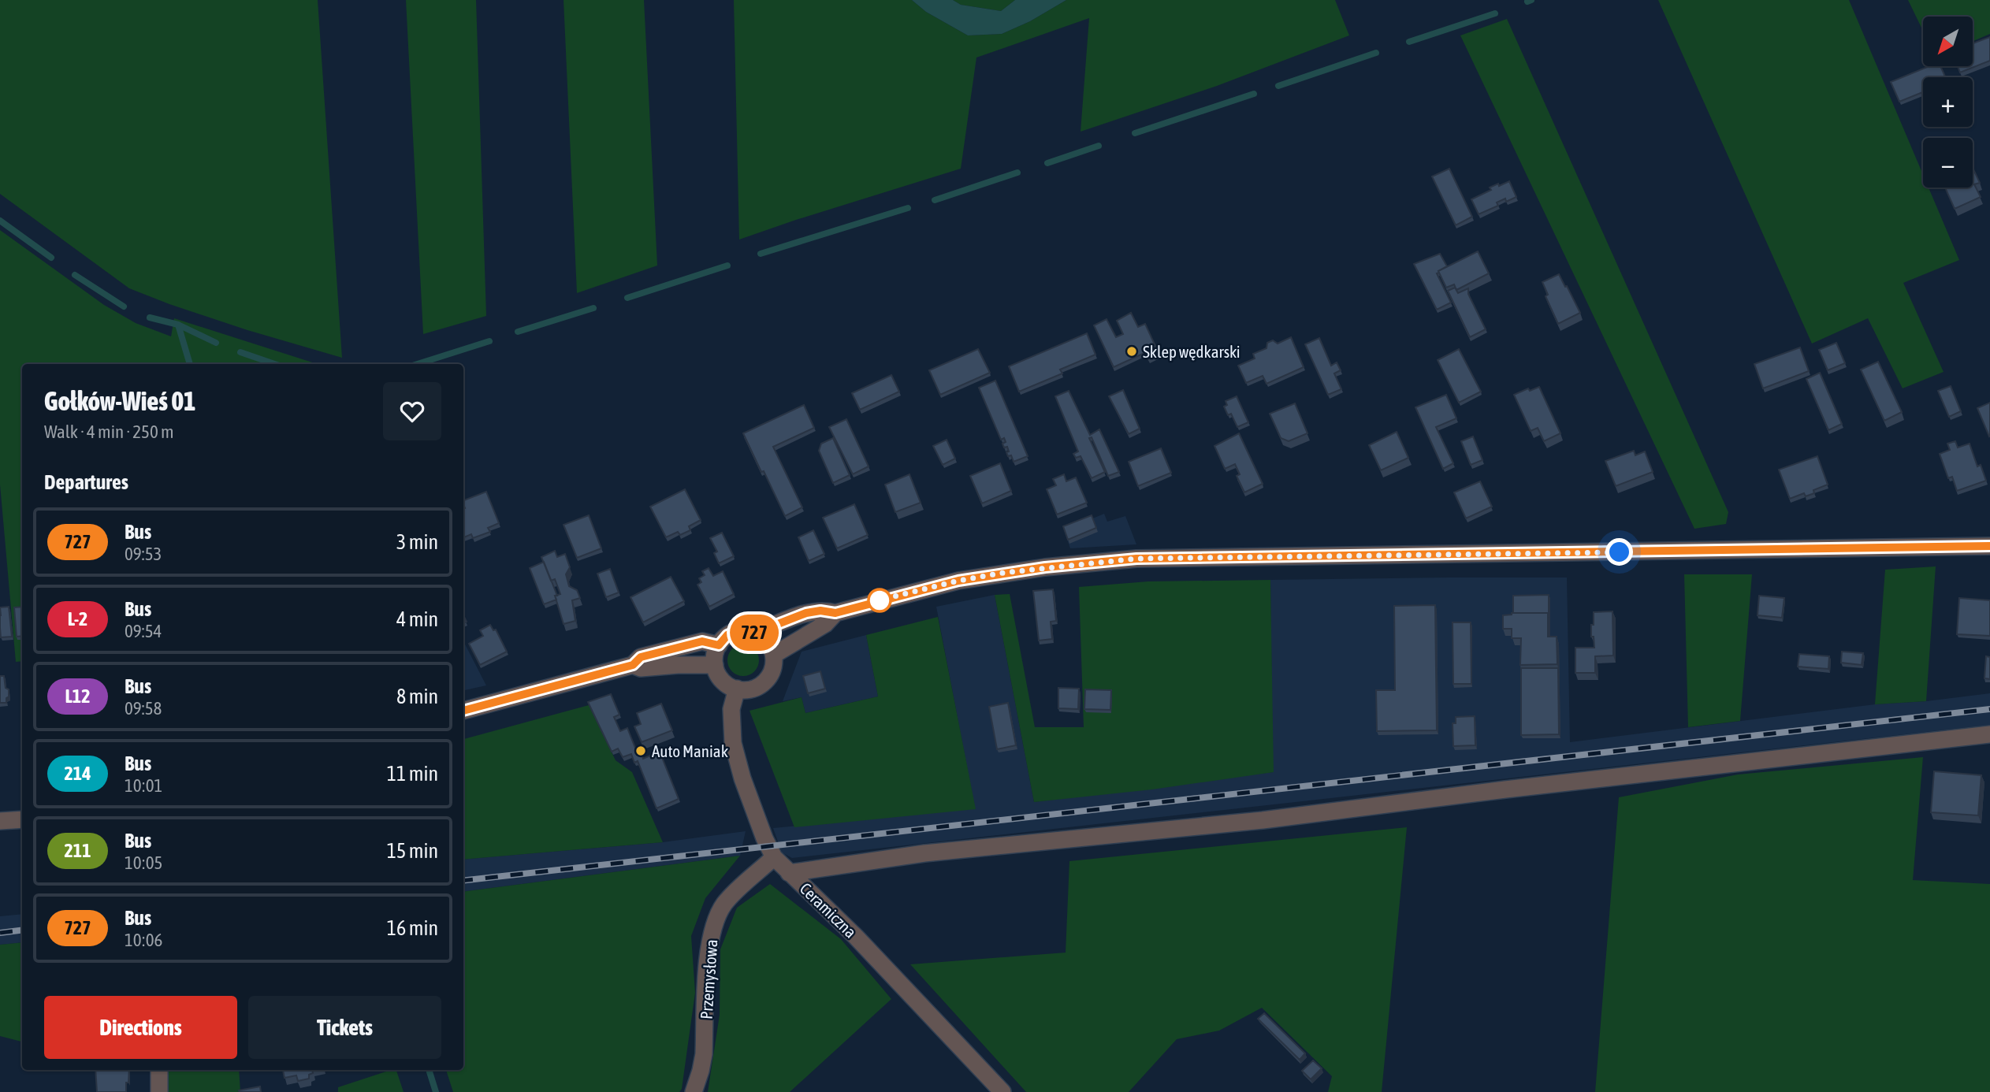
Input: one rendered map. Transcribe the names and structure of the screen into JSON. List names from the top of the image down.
{
  "streets": {
    "street": ["Ceramiczna", "Przemysłowa"]
  },
  "crossings": [
    ["Ceramiczna", "Przemysłowa"]
  ],
  "places": ["Sklep wędkarski", "Auto Maniak"],
  "lines": ["bus line 727"],
  "north": "bottom left",
  "page": {
    "on_map": "727",
    "map_buttons": ["+", "−"],
    "heading": [
      ["Gołków-Wieś 01", "Walk · 4 min · 250 m"],
      "Departures"
    ],
    "list": [
      {
        "mark": "727",
        "name": "Bus",
        "note": "09:53",
        "value": "3 min"
      },
      {
        "mark": "L-2",
        "name": "Bus",
        "note": "09:54",
        "value": "4 min"
      },
      {
        "mark": "L12",
        "name": "Bus",
        "note": "09:58",
        "value": "8 min"
      },
      {
        "mark": "214",
        "name": "Bus",
        "note": "10:01",
        "value": "11 min"
      },
      {
        "mark": "211",
        "name": "Bus",
        "note": "10:05",
        "value": "15 min"
      },
      {
        "mark": "727",
        "name": "Bus",
        "note": "10:06",
        "value": "16 min"
      }
    ],
    "buttons": ["Directions", "Tickets"]
  }
}
